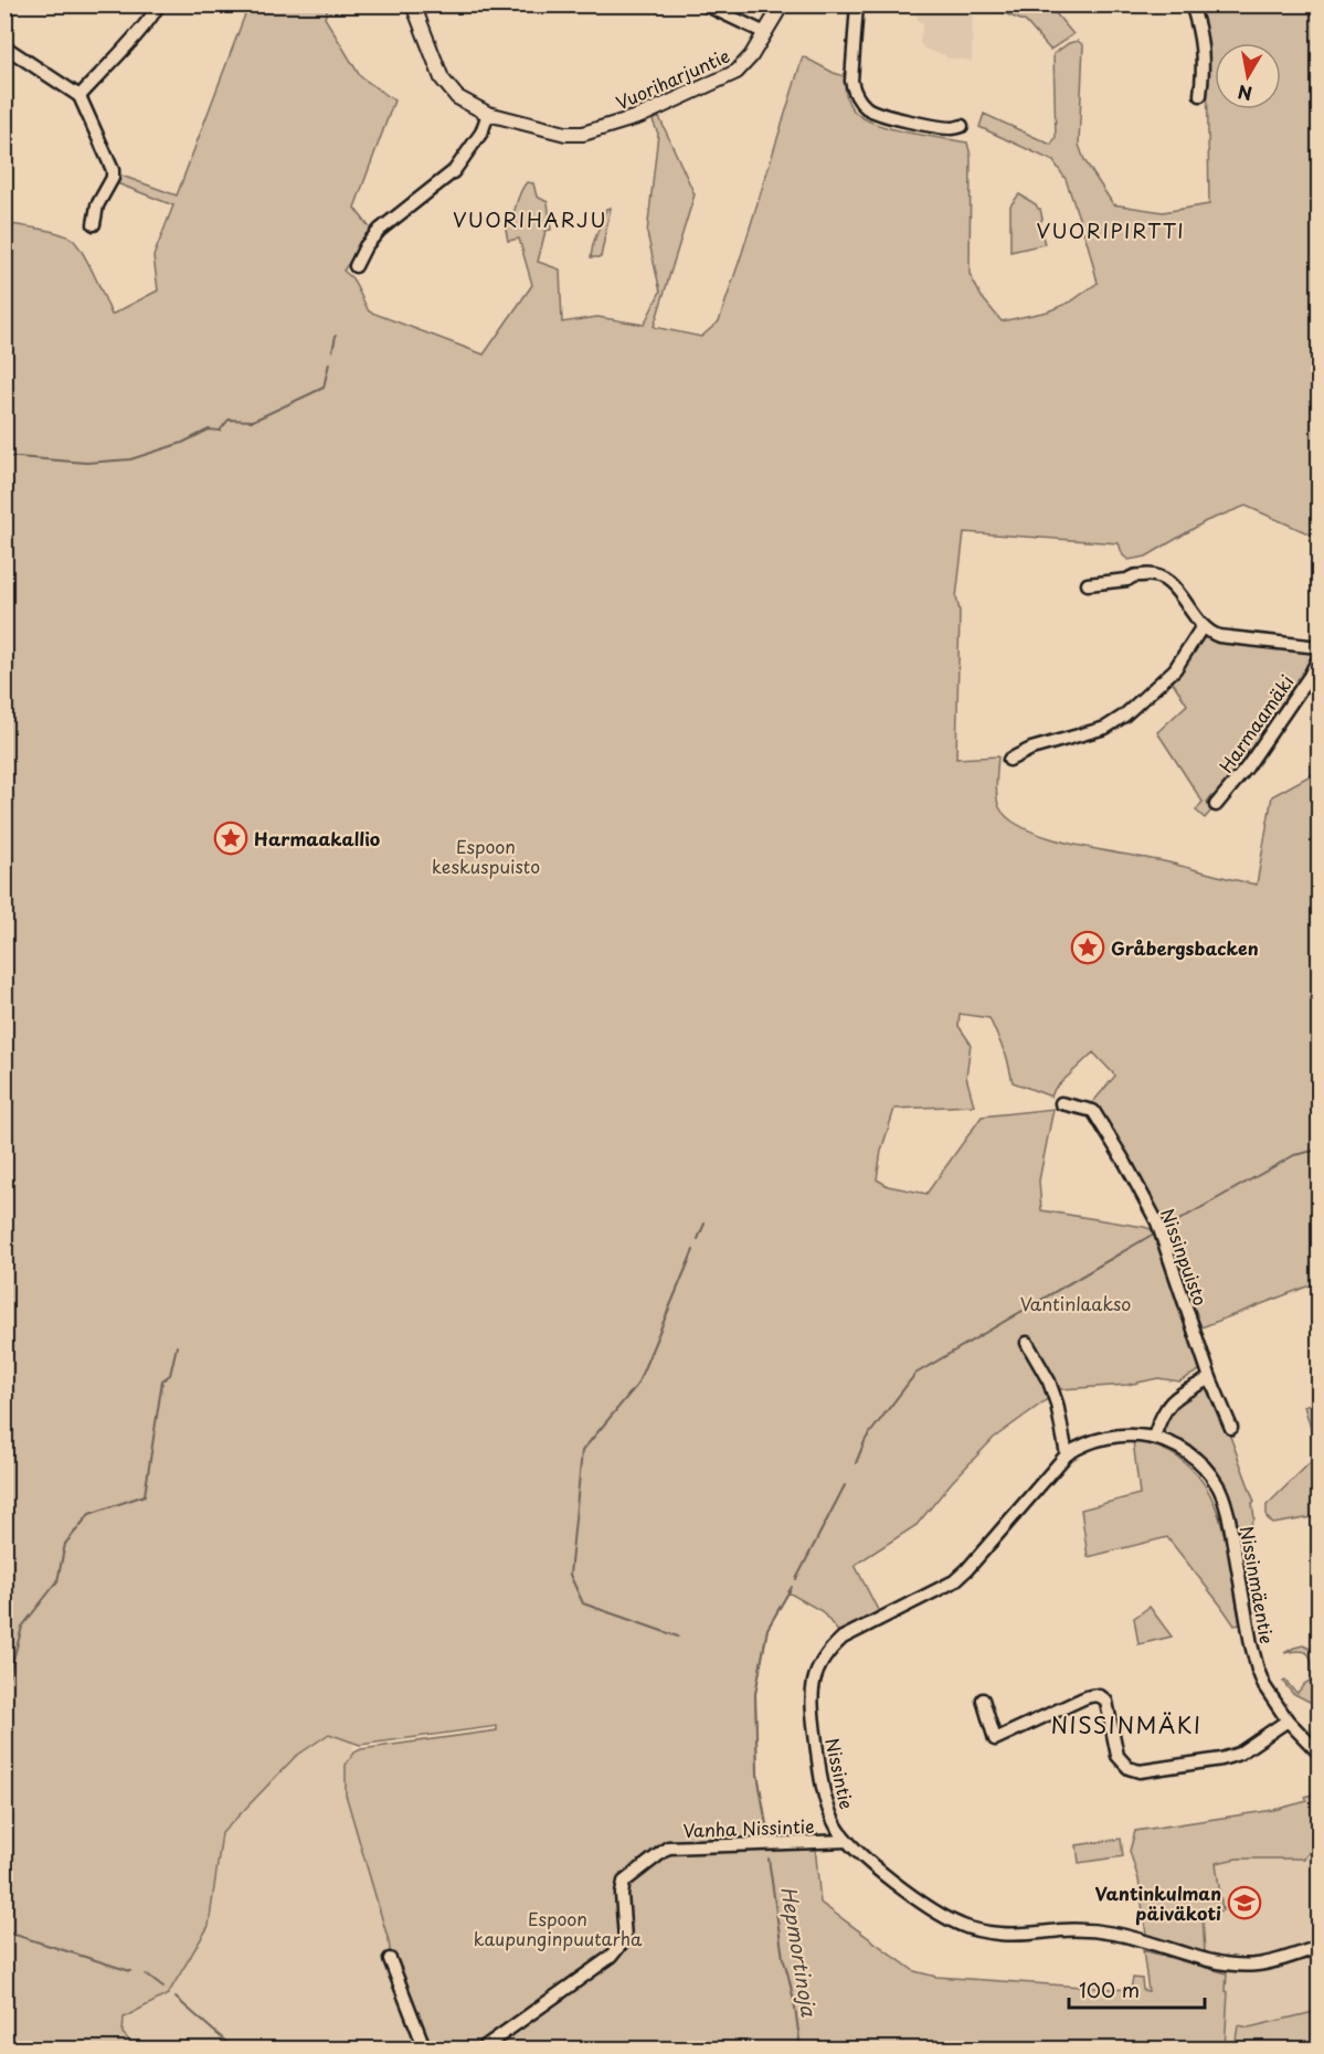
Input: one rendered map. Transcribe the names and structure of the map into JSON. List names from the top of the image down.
{
  "streets": {
    "street": [
      "Vuoriharjuntie",
      "Harmaamäki",
      "Nissinpuisto",
      "Nissinmäentie",
      "Nissintie",
      "Vanha Nissintie"
    ]
  },
  "crossings": [
    ["Nissinmäentie", "Nissintie"],
    ["Nissintie", "Vanha Nissintie"]
  ],
  "districts": ["VUORIHARJU", "VUORIPIRTTI", "NISSINMÄKI"],
  "water": ["Hepmortinoja"],
  "parks": ["Espoon keskuspuisto", "Vantinlaakso", "Espoon kaupunginpuutarha"],
  "places": {
    "place": ["Harmaakallio", "Gråbergsbacken"],
    "school or university": ["Vantinkulman päiväkoti"]
  },
  "scale_bar": "100 m",
  "north": "bottom"
}
